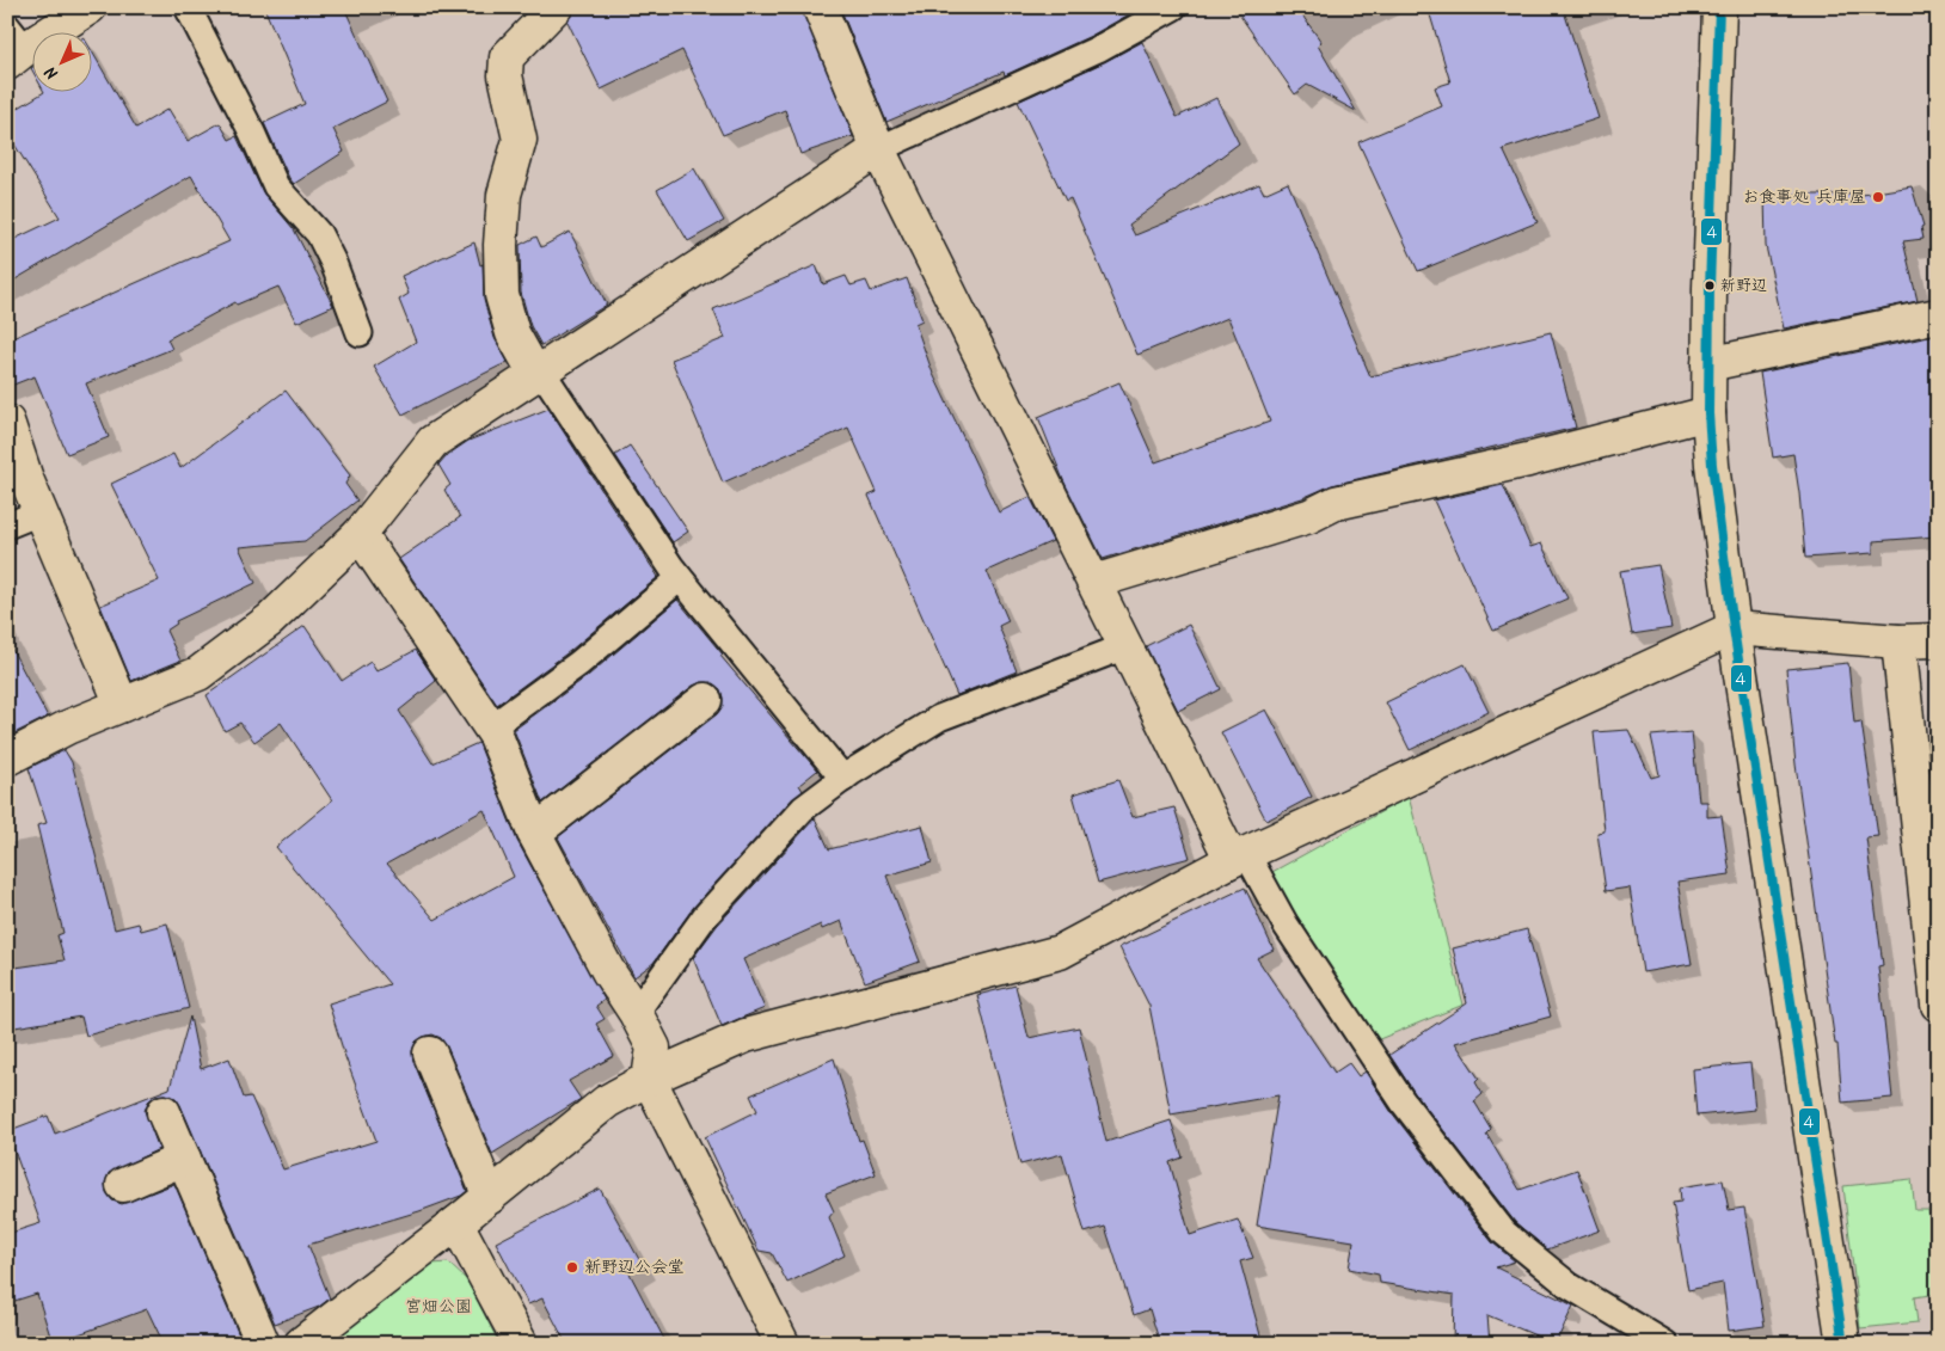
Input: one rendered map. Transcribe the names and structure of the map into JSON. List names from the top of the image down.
{
  "parks": ["宮畑公園"],
  "places": ["お食事処 兵庫屋", "新野辺", "新野辺公会堂"],
  "lines": ["transit line ４"],
  "north": "bottom left"
}
